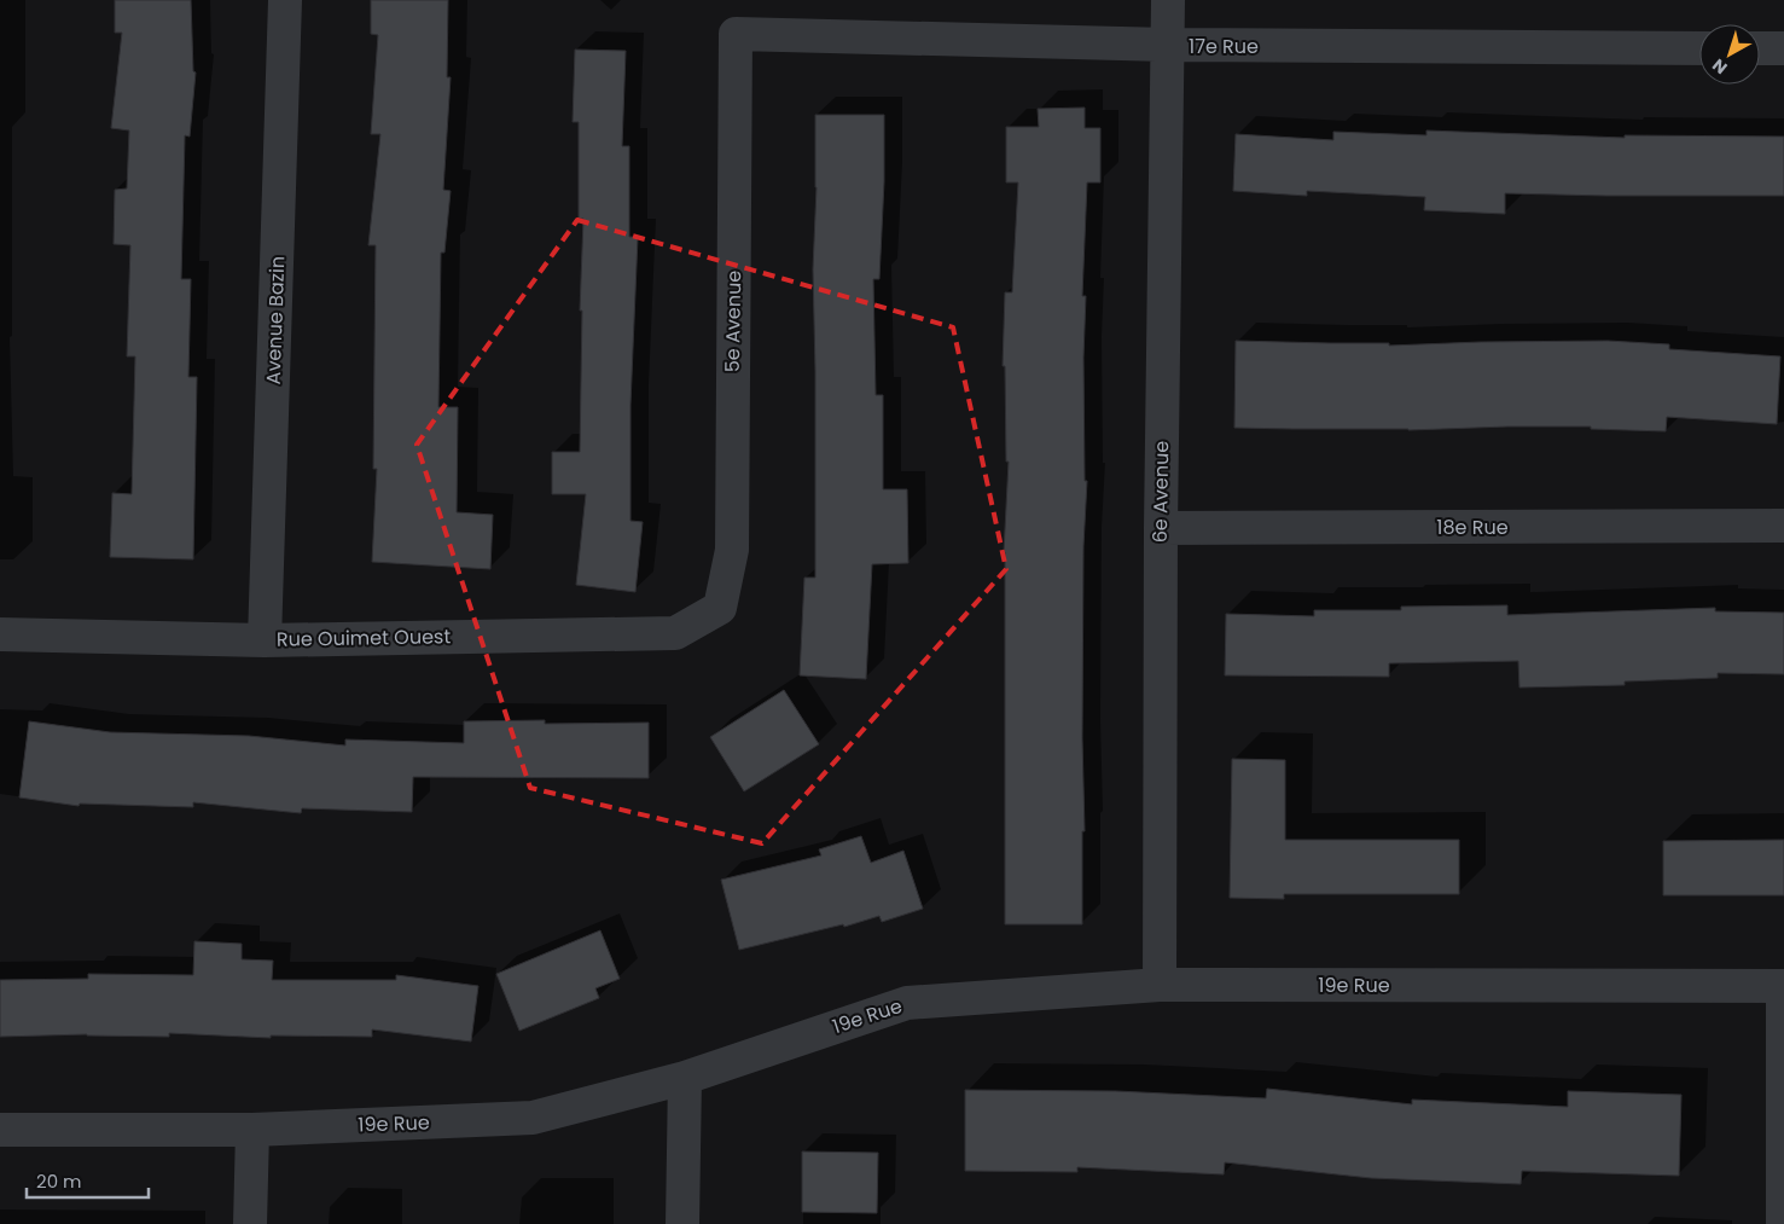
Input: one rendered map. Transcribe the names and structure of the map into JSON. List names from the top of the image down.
{
  "streets": {
    "street": [
      "17e Rue",
      "Avenue Bazin",
      "5e Avenue",
      "6e Avenue",
      "18e Rue",
      "Rue Ouimet Ouest",
      "19e Rue"
    ]
  },
  "crossings": [
    ["17e Rue", "5e Avenue"],
    ["17e Rue", "6e Avenue"],
    ["Avenue Bazin", "Rue Ouimet Ouest"],
    ["5e Avenue", "Rue Ouimet Ouest"],
    ["6e Avenue", "18e Rue"],
    ["6e Avenue", "19e Rue"]
  ],
  "scale_bar": "20 m",
  "north": "bottom left"
}
